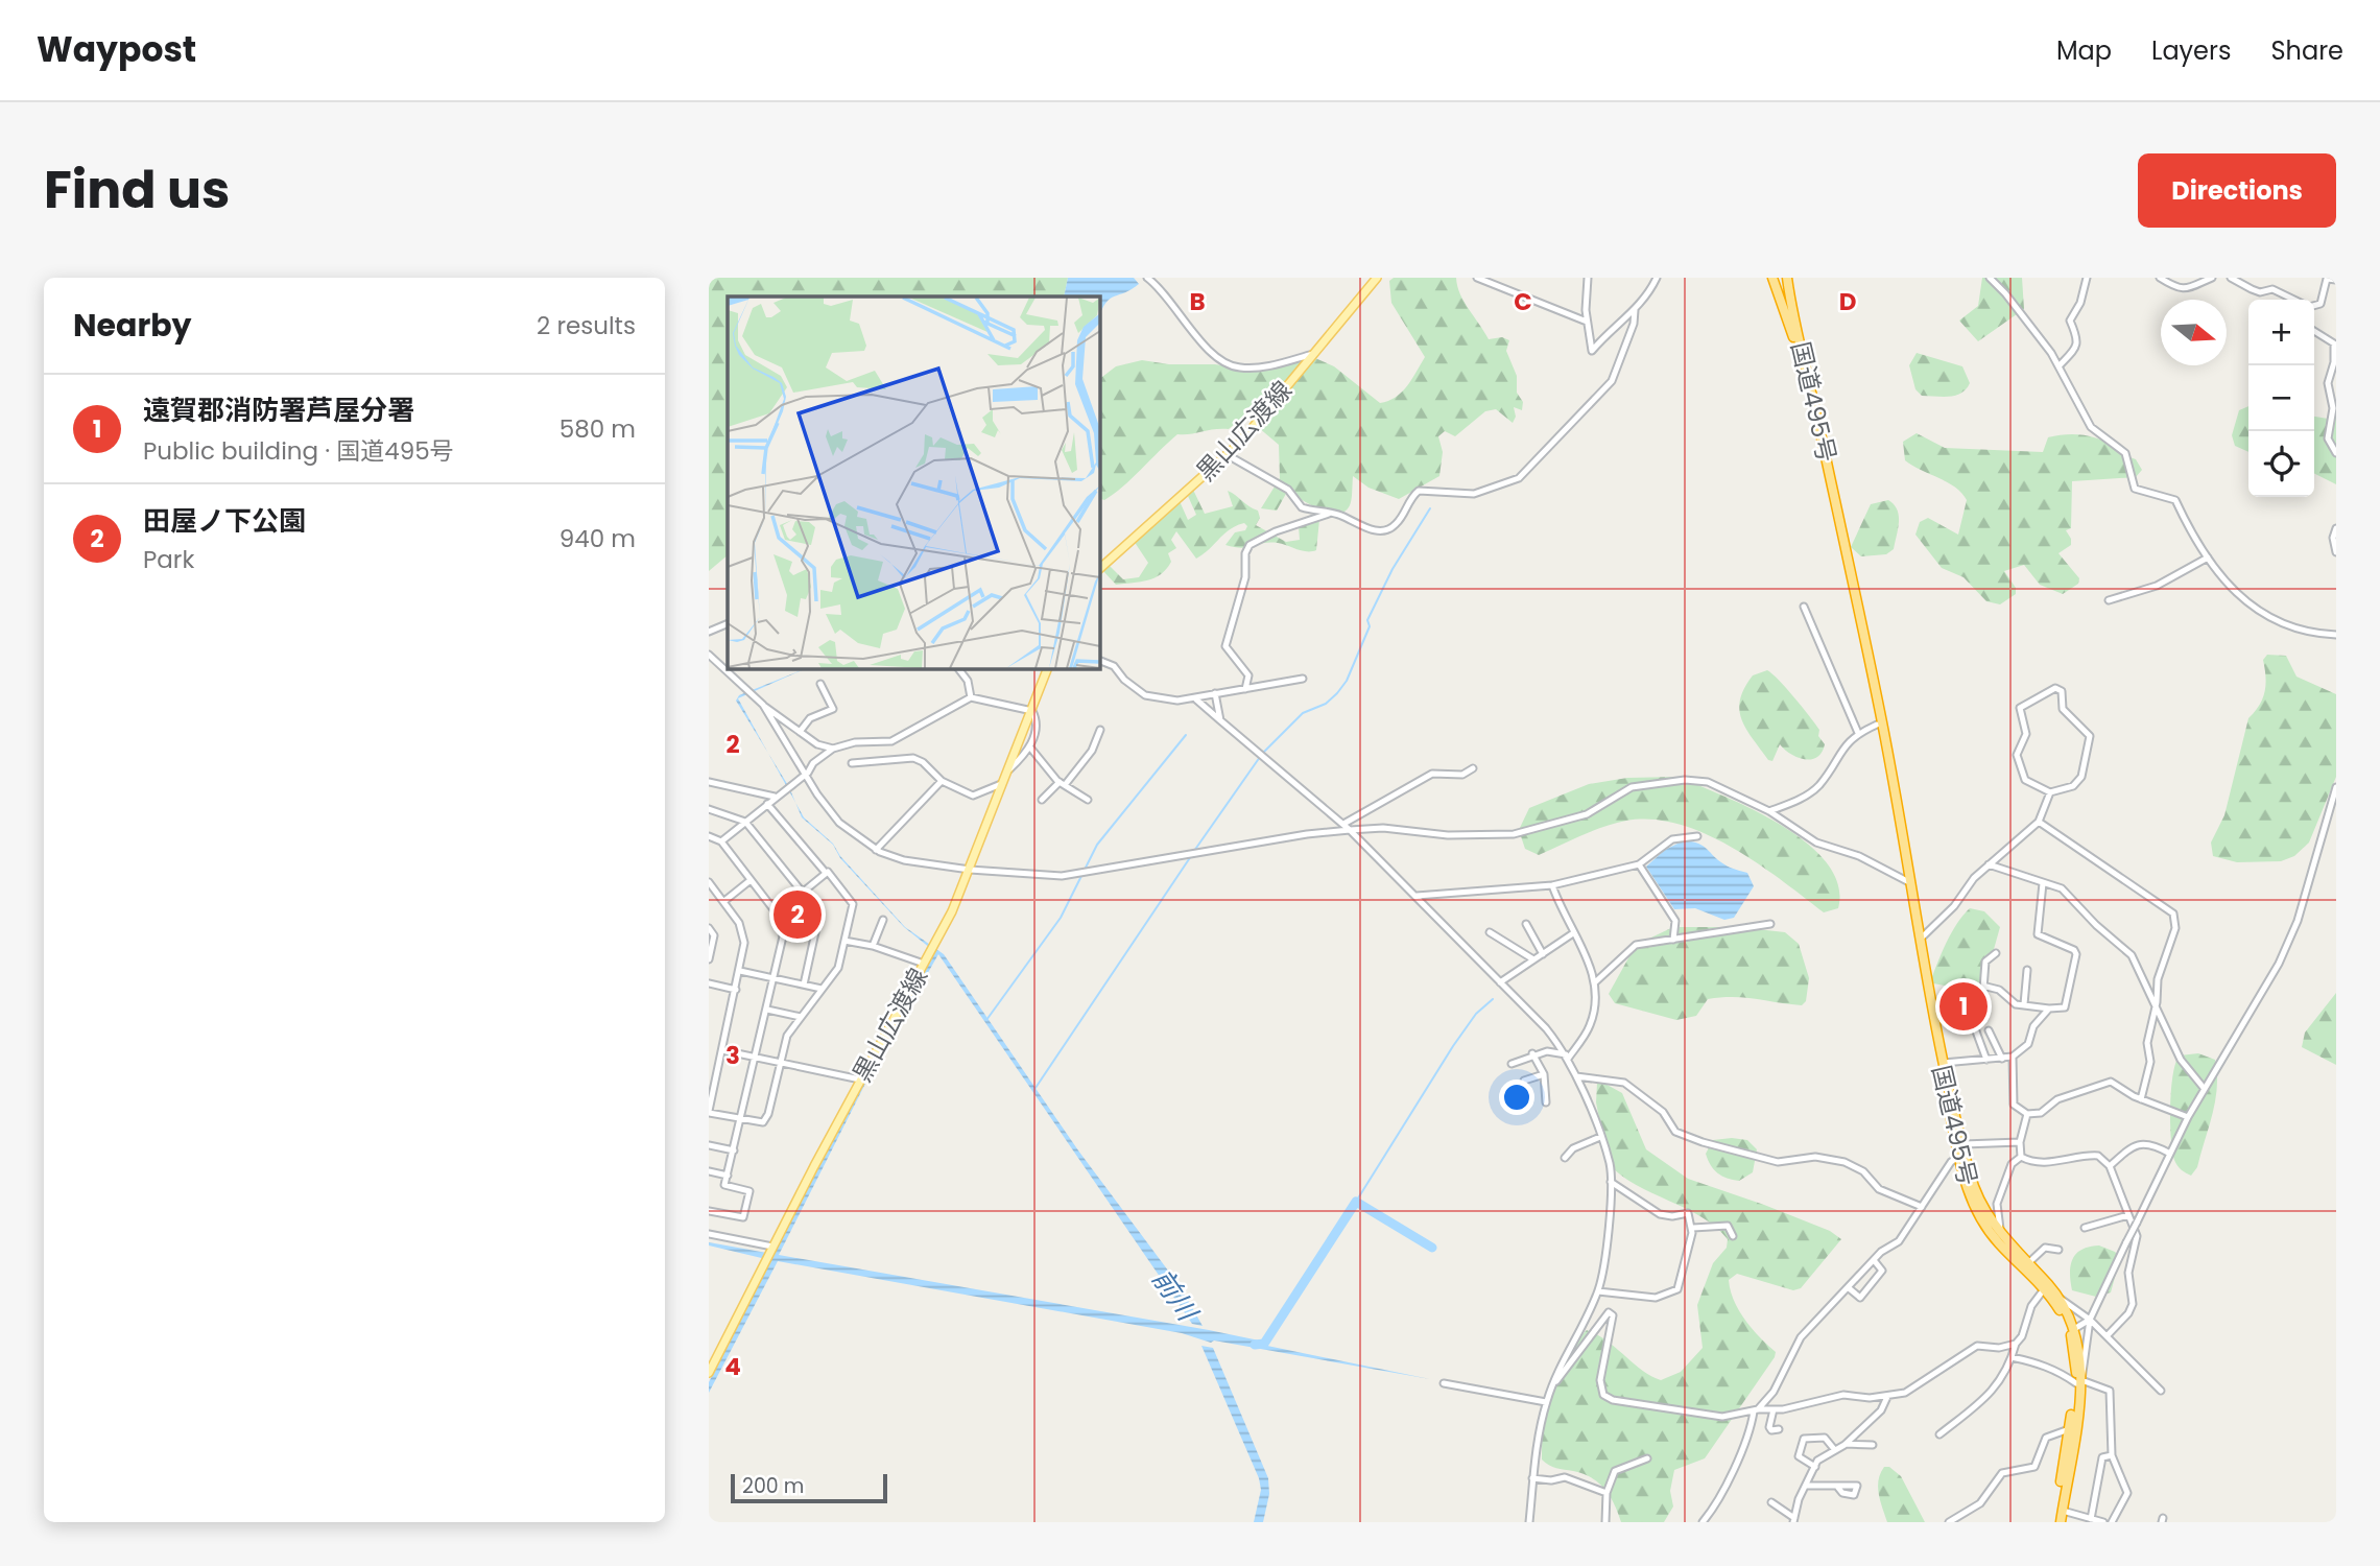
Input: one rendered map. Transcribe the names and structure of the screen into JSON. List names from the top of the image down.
{
  "streets": {
    "highway": ["国道495号"],
    "main road": ["黒山広渡線"]
  },
  "water": ["前川"],
  "scale_bar": "200 m",
  "north": "right",
  "page": {
    "header": "Waypost",
    "nav": ["Map", "Layers", "Share"],
    "title": "Find us",
    "buttons": "Directions",
    "heading": ["Nearby", "2 results"],
    "map_buttons": ["+", "−"],
    "list": [
      {
        "mark": "1",
        "name": "遠賀郡消防署芦屋分署",
        "note": "Public building · 国道495号",
        "value": "580 m"
      },
      {
        "mark": "2",
        "name": "田屋ノ下公園",
        "note": "Park",
        "value": "940 m"
      }
    ],
    "pins": ["2", "1"],
    "scale": "200 m"
  },
  "grid": {
    "columns": ["B", "C", "D"],
    "rows": ["2", "3", "4"]
  }
}
